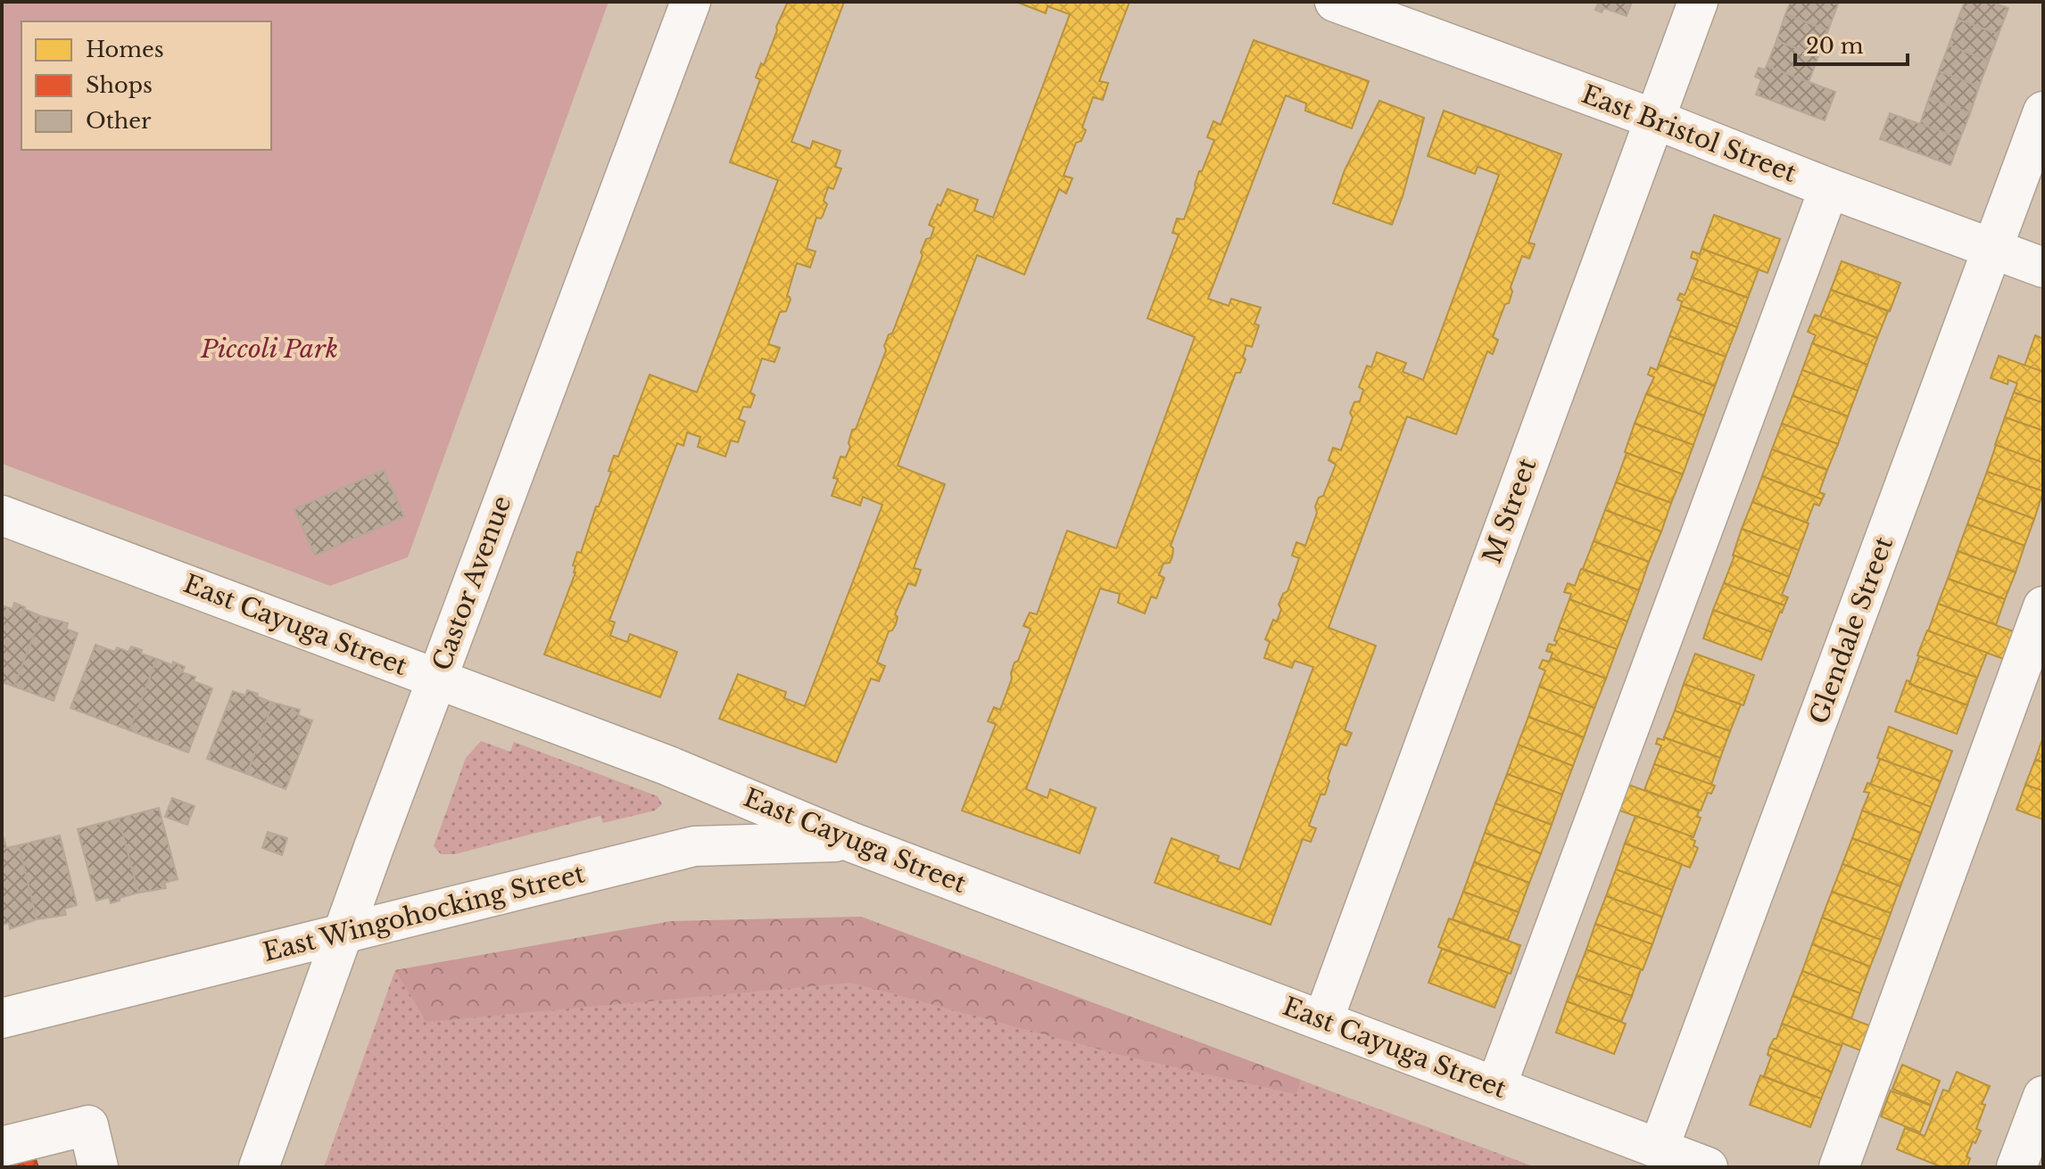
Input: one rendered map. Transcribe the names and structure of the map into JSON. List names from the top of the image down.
{
  "streets": {
    "street": [
      "East Bristol Street",
      "M Street",
      "Castor Avenue",
      "East Cayuga Street",
      "Glendale Street",
      "East Wingohocking Street"
    ]
  },
  "crossings": [
    ["East Bristol Street", "M Street"],
    ["East Bristol Street", "Glendale Street"],
    ["M Street", "East Cayuga Street"],
    ["Castor Avenue", "East Cayuga Street"],
    ["Castor Avenue", "East Wingohocking Street"],
    ["East Cayuga Street", "Glendale Street"],
    ["East Cayuga Street", "East Wingohocking Street"]
  ],
  "parks": ["Piccoli Park"],
  "legend": ["Homes", "Shops", "Other"],
  "scale_bar": "20 m"
}
